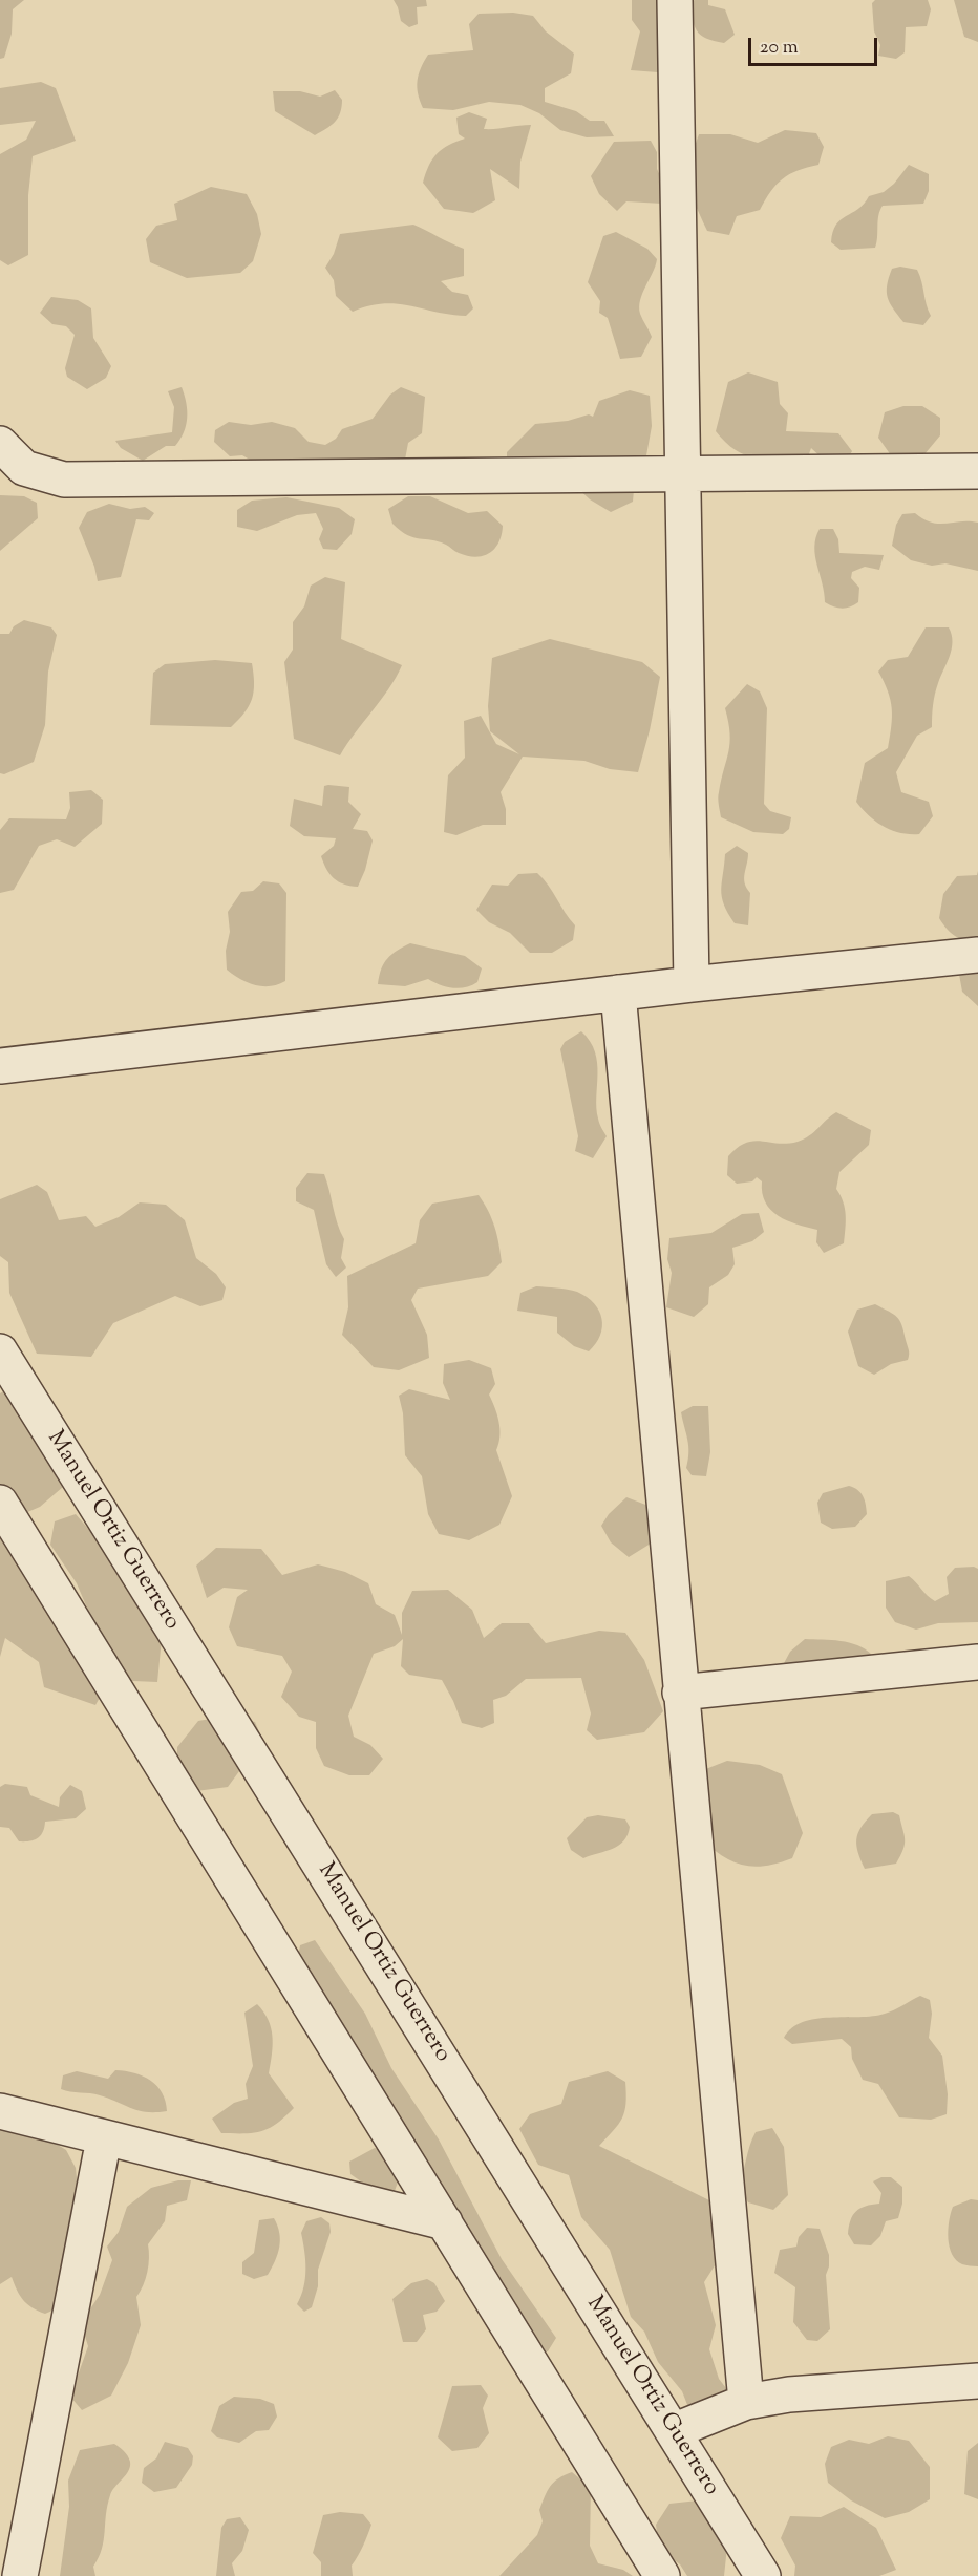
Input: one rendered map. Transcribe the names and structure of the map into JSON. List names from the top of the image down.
{
  "streets": {
    "street": ["Manuel Ortiz Guerrero"]
  },
  "scale_bar": "20 m"
}
